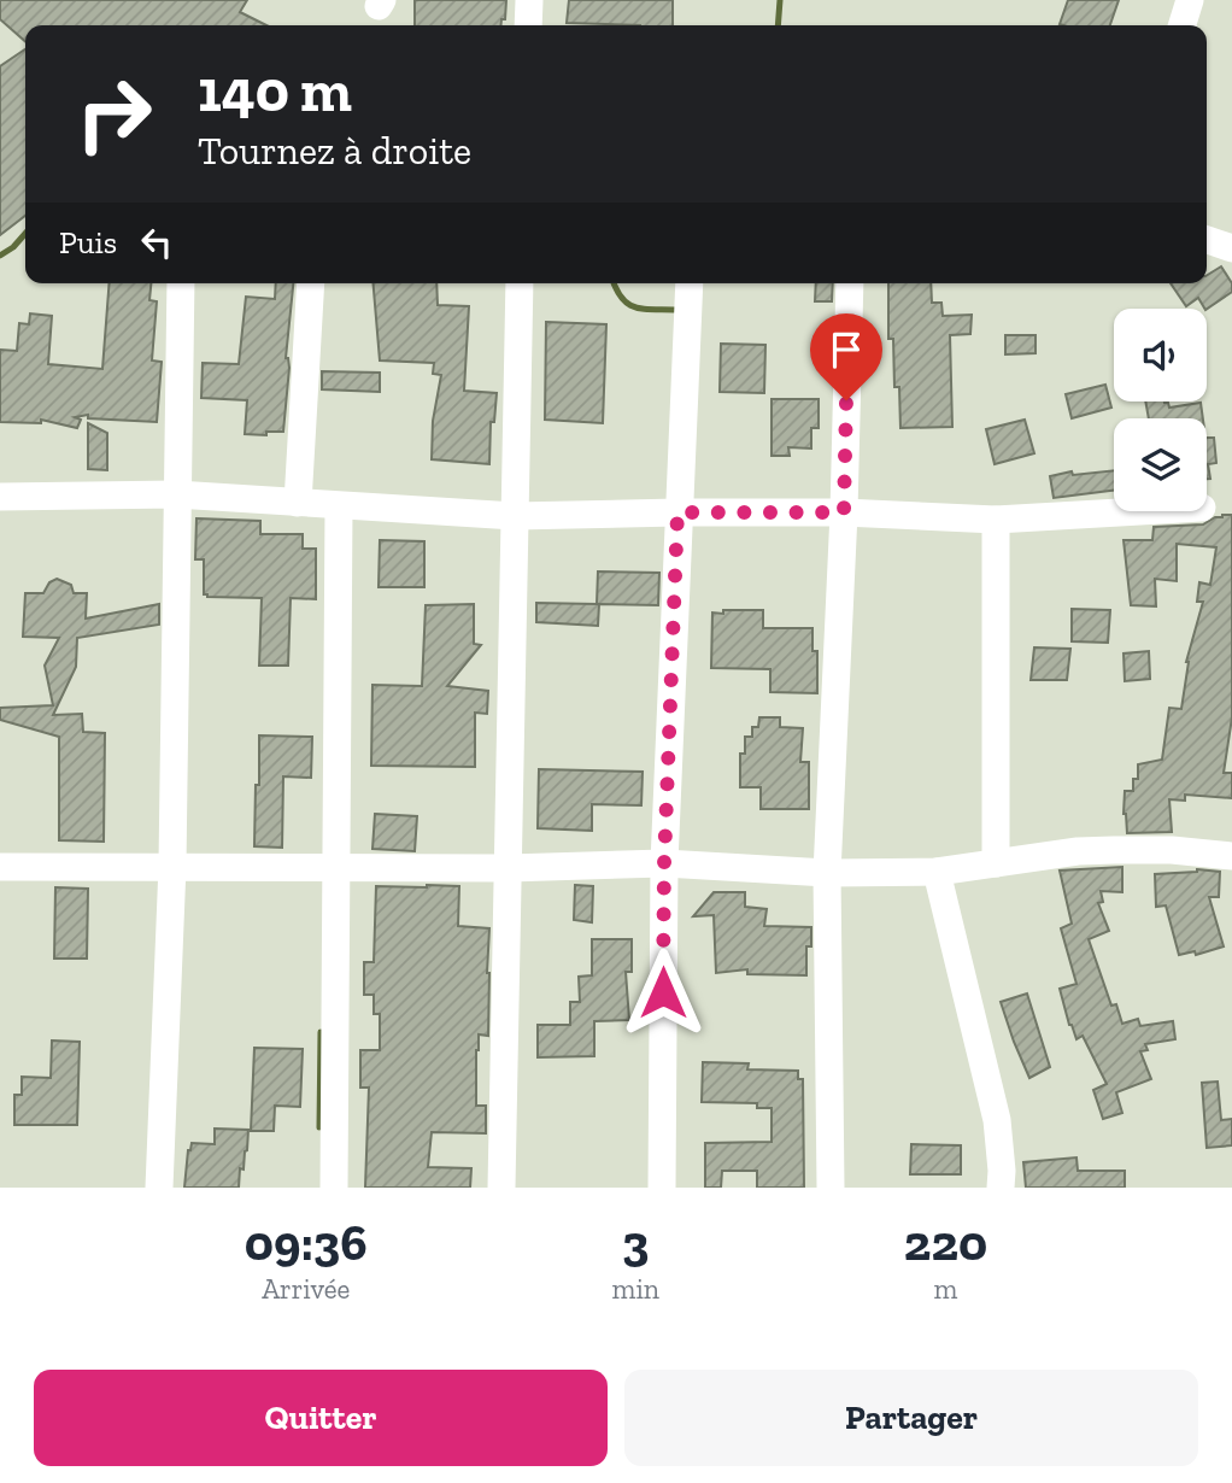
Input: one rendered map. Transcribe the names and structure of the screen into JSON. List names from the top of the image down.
{
  "page": {
    "turn": ["140 m", "Tournez à droite"],
    "then": "Puis",
    "eta": [
      "09:36",
      "Arrivée",
      "3",
      "min",
      "220",
      "m"
    ],
    "buttons": ["Quitter", "Partager"]
  }
}
